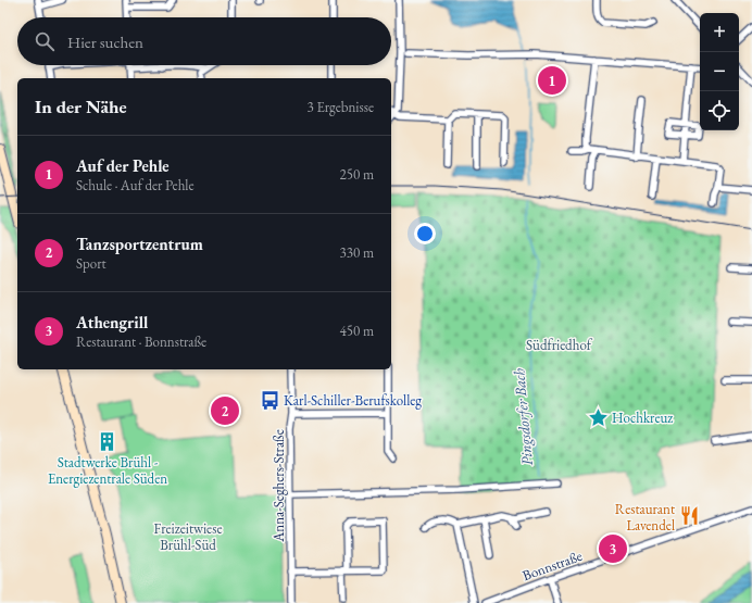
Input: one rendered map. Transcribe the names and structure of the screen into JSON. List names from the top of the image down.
{
  "streets": {
    "street": ["Anna-Seghers-Straße", "Bonnstraße"]
  },
  "water": ["Pingsdorfer Bach"],
  "parks": ["Südfriedhof", "Freizeitwiese Brühl-Süd"],
  "places": {
    "bus stop": ["Karl-Schiller-Berufskolleg"],
    "place": ["Hochkreuz"],
    "building": ["Stadtwerke Brühl - Energiezentrale Süden"],
    "restaurant": ["Restaurant Lavendel"]
  },
  "page": {
    "map_buttons": ["+", "−"],
    "search": "Hier suchen",
    "pins": ["1", "2", "3"],
    "heading": ["In der Nähe", "3 Ergebnisse"],
    "list": [
      {
        "mark": "1",
        "name": "Auf der Pehle",
        "note": "Schule · Auf der Pehle",
        "value": "250 m"
      },
      {
        "mark": "2",
        "name": "Tanzsportzentrum",
        "note": "Sport",
        "value": "330 m"
      },
      {
        "mark": "3",
        "name": "Athengrill",
        "note": "Restaurant · Bonnstraße",
        "value": "450 m"
      }
    ]
  }
}
